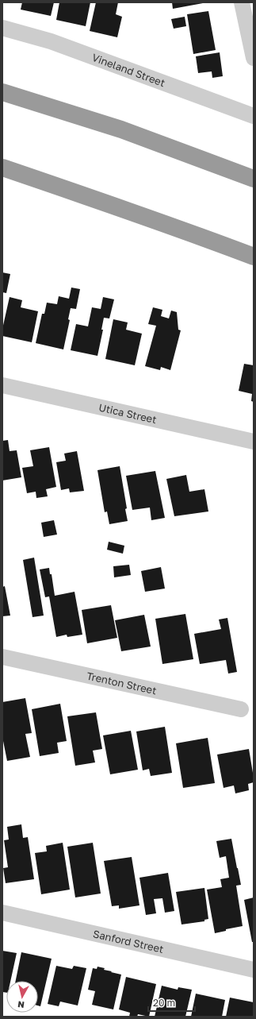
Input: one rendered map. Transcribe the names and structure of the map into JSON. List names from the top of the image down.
{
  "streets": {
    "street": [
      "Vineland Street",
      "Utica Street",
      "Trenton Street",
      "Sanford Street"
    ]
  },
  "scale_bar": "20 m",
  "north": "bottom"
}
